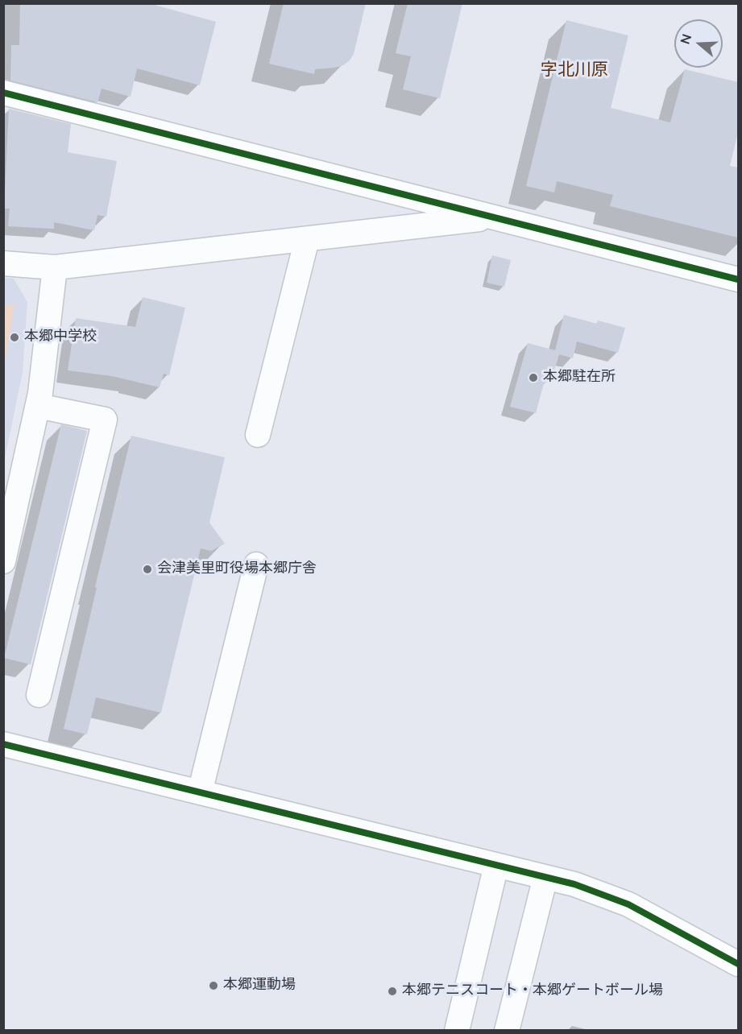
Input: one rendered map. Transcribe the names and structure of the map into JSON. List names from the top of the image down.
{
  "districts": ["字北川原"],
  "places": [
    "本郷中学校",
    "本郷駐在所",
    "会津美里町役場本郷庁舎",
    "本郷運動場",
    "本郷テニスコート・本郷ゲートボール場"
  ],
  "north": "left"
}
